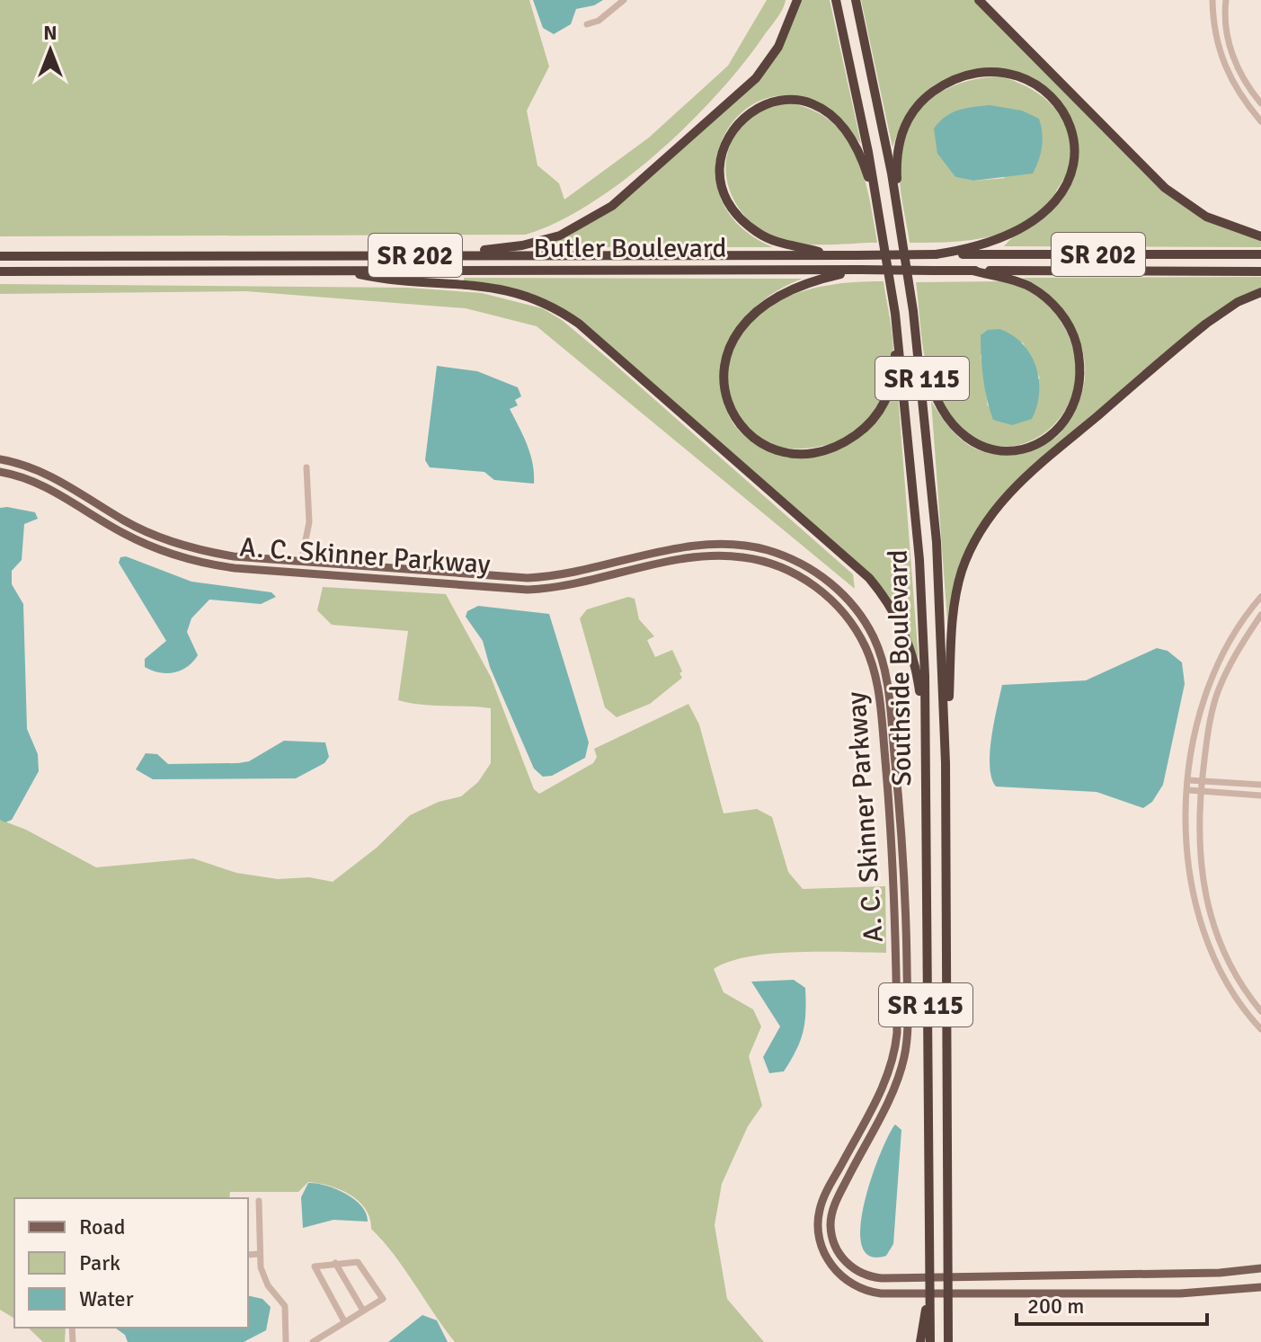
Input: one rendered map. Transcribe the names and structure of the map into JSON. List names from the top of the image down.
{
  "streets": {
    "highway": [
      "Butler Boulevard",
      "SR 202",
      "SR 115",
      "Southside Boulevard"
    ],
    "main road": ["A. C. Skinner Parkway"]
  },
  "crossings": [
    ["A. C. Skinner Parkway", "Southside Boulevard"]
  ],
  "legend": ["Road", "Park", "Water"],
  "scale_bar": "200 m",
  "north": "top"
}
